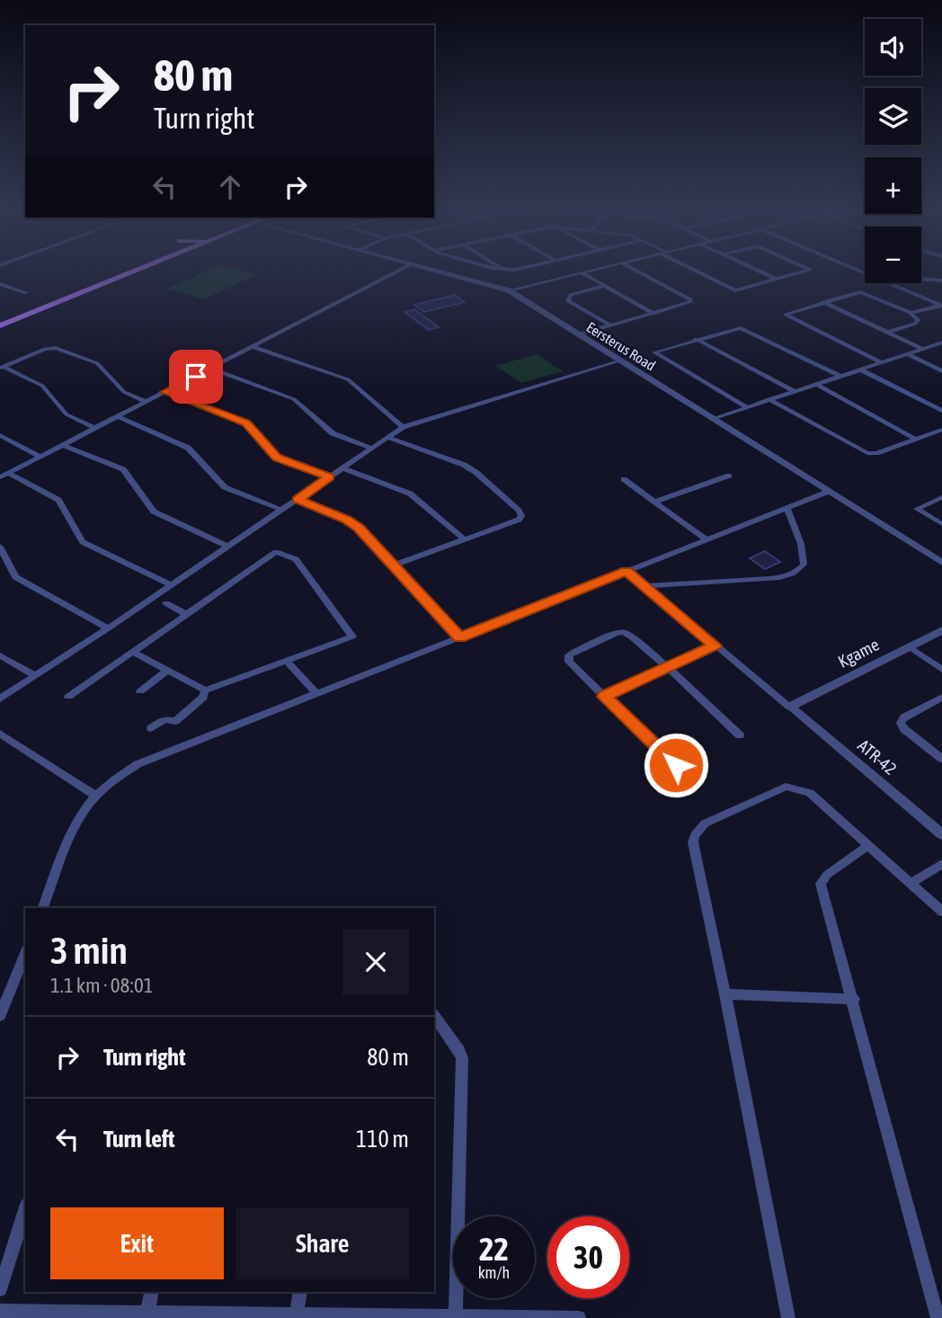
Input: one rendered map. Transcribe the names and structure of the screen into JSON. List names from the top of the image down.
{
  "streets": {
    "street": ["Eersterus Road", "Kgame", "ATR-42"]
  },
  "crossings": [
    ["Kgame", "ATR-42"]
  ],
  "page": {
    "map_buttons": ["+", "−"],
    "turn": ["80 m", "Turn right"],
    "heading": ["3 min", "1.1 km · 08:01"],
    "list": [
      {
        "name": "Turn right",
        "value": "80 m"
      },
      {
        "name": "Turn left",
        "value": "110 m"
      }
    ],
    "buttons": ["Exit", "Share"],
    "speed": "22 km/h",
    "limit": "30"
  }
}
